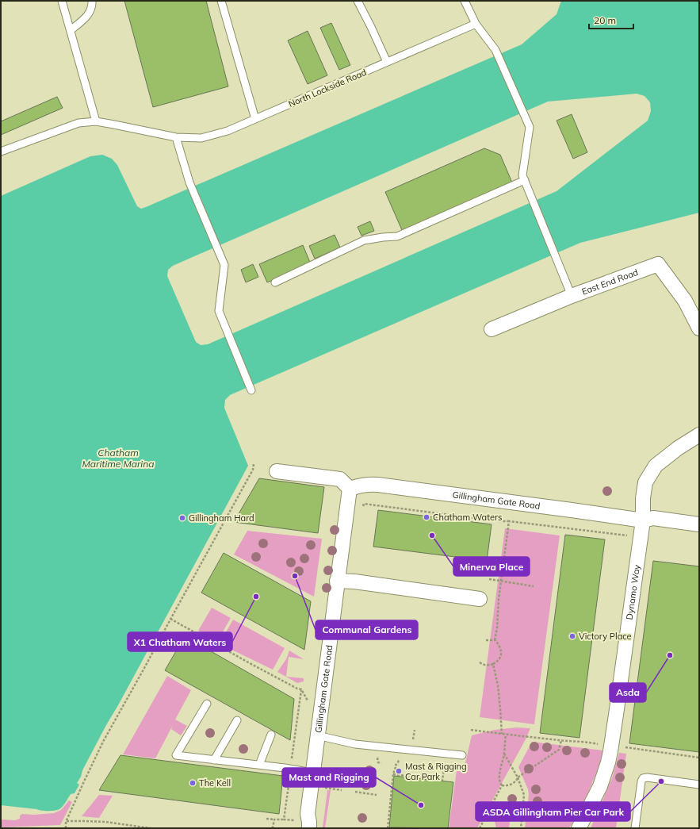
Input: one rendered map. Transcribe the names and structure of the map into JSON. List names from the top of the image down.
{
  "streets": {
    "street": ["East End Road", "Gillingham Gate Road", "Dynamo Way"],
    "lane": ["North Lockside Road"]
  },
  "crossings": [
    ["Gillingham Gate Road", "Dynamo Way"]
  ],
  "water": ["Chatham Maritime Marina"],
  "places": [
    "Chatham Waters",
    "Gillingham Hard",
    "Minerva Place",
    "Communal Gardens",
    "X1 Chatham Waters",
    "Victory Place",
    "Asda",
    "Mast & Rigging Car Park",
    "ASDA Gillingham Pier Car Park",
    "The Kell",
    "Mast and Rigging"
  ],
  "scale_bar": "20 m"
}
